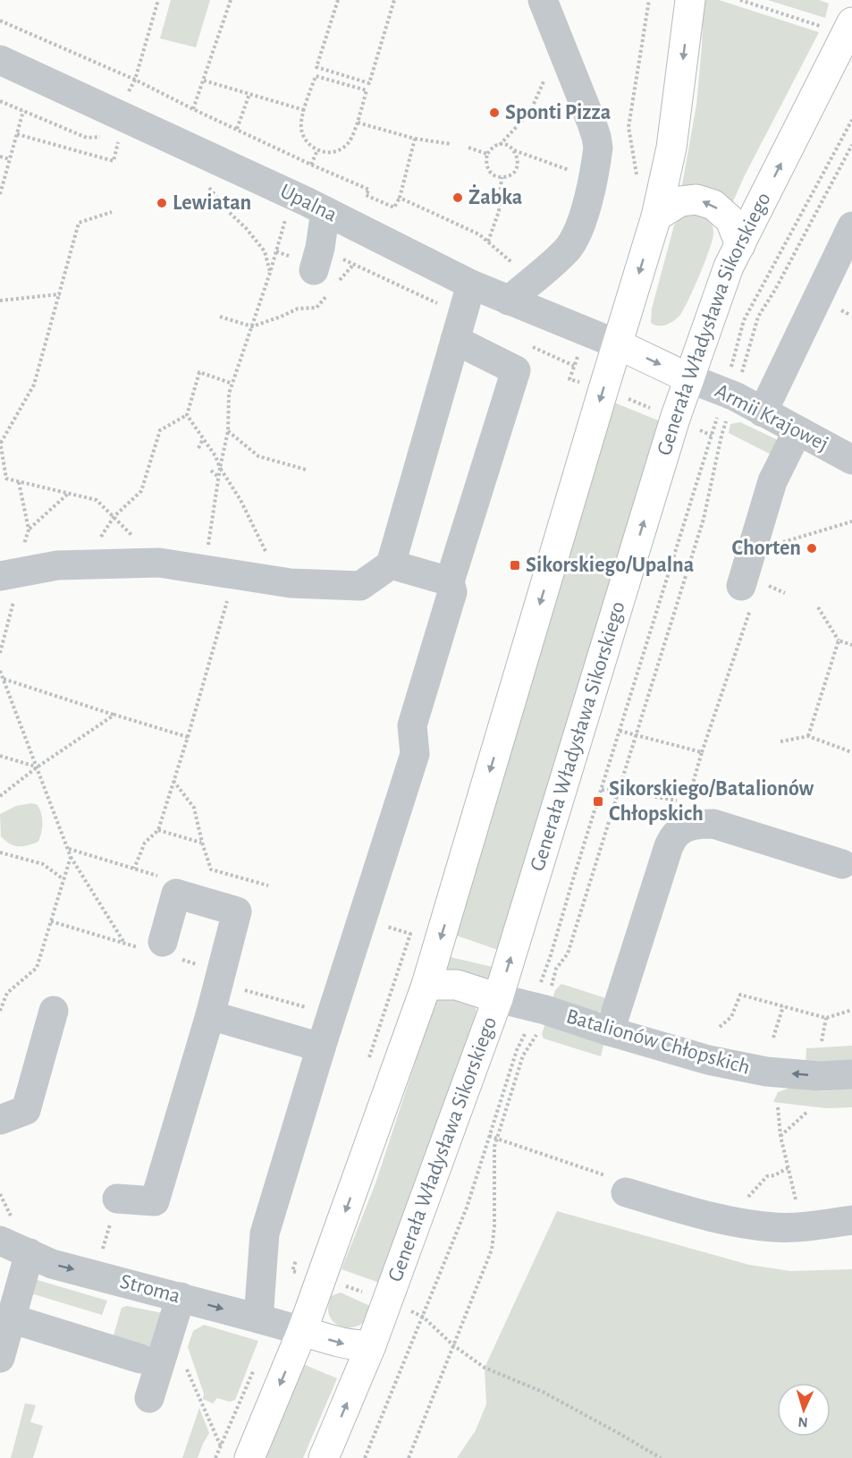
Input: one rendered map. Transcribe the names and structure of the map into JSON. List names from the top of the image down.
{
  "streets": {
    "main road": ["Generała Władysława Sikorskiego"],
    "street": [
      "Upalna",
      "Armii Krajowej",
      "Batalionów Chłopskich",
      "Stroma"
    ]
  },
  "crossings": [
    ["Generała Władysława Sikorskiego", "Armii Krajowej"],
    ["Generała Władysława Sikorskiego", "Batalionów Chłopskich"]
  ],
  "places": {
    "other": [
      "Sponti Pizza",
      "Żabka",
      "Lewiatan",
      "Chorten"
    ],
    "transit": ["Sikorskiego/Upalna", "Sikorskiego/Batalionów Chłopskich"]
  },
  "north": "bottom"
}
